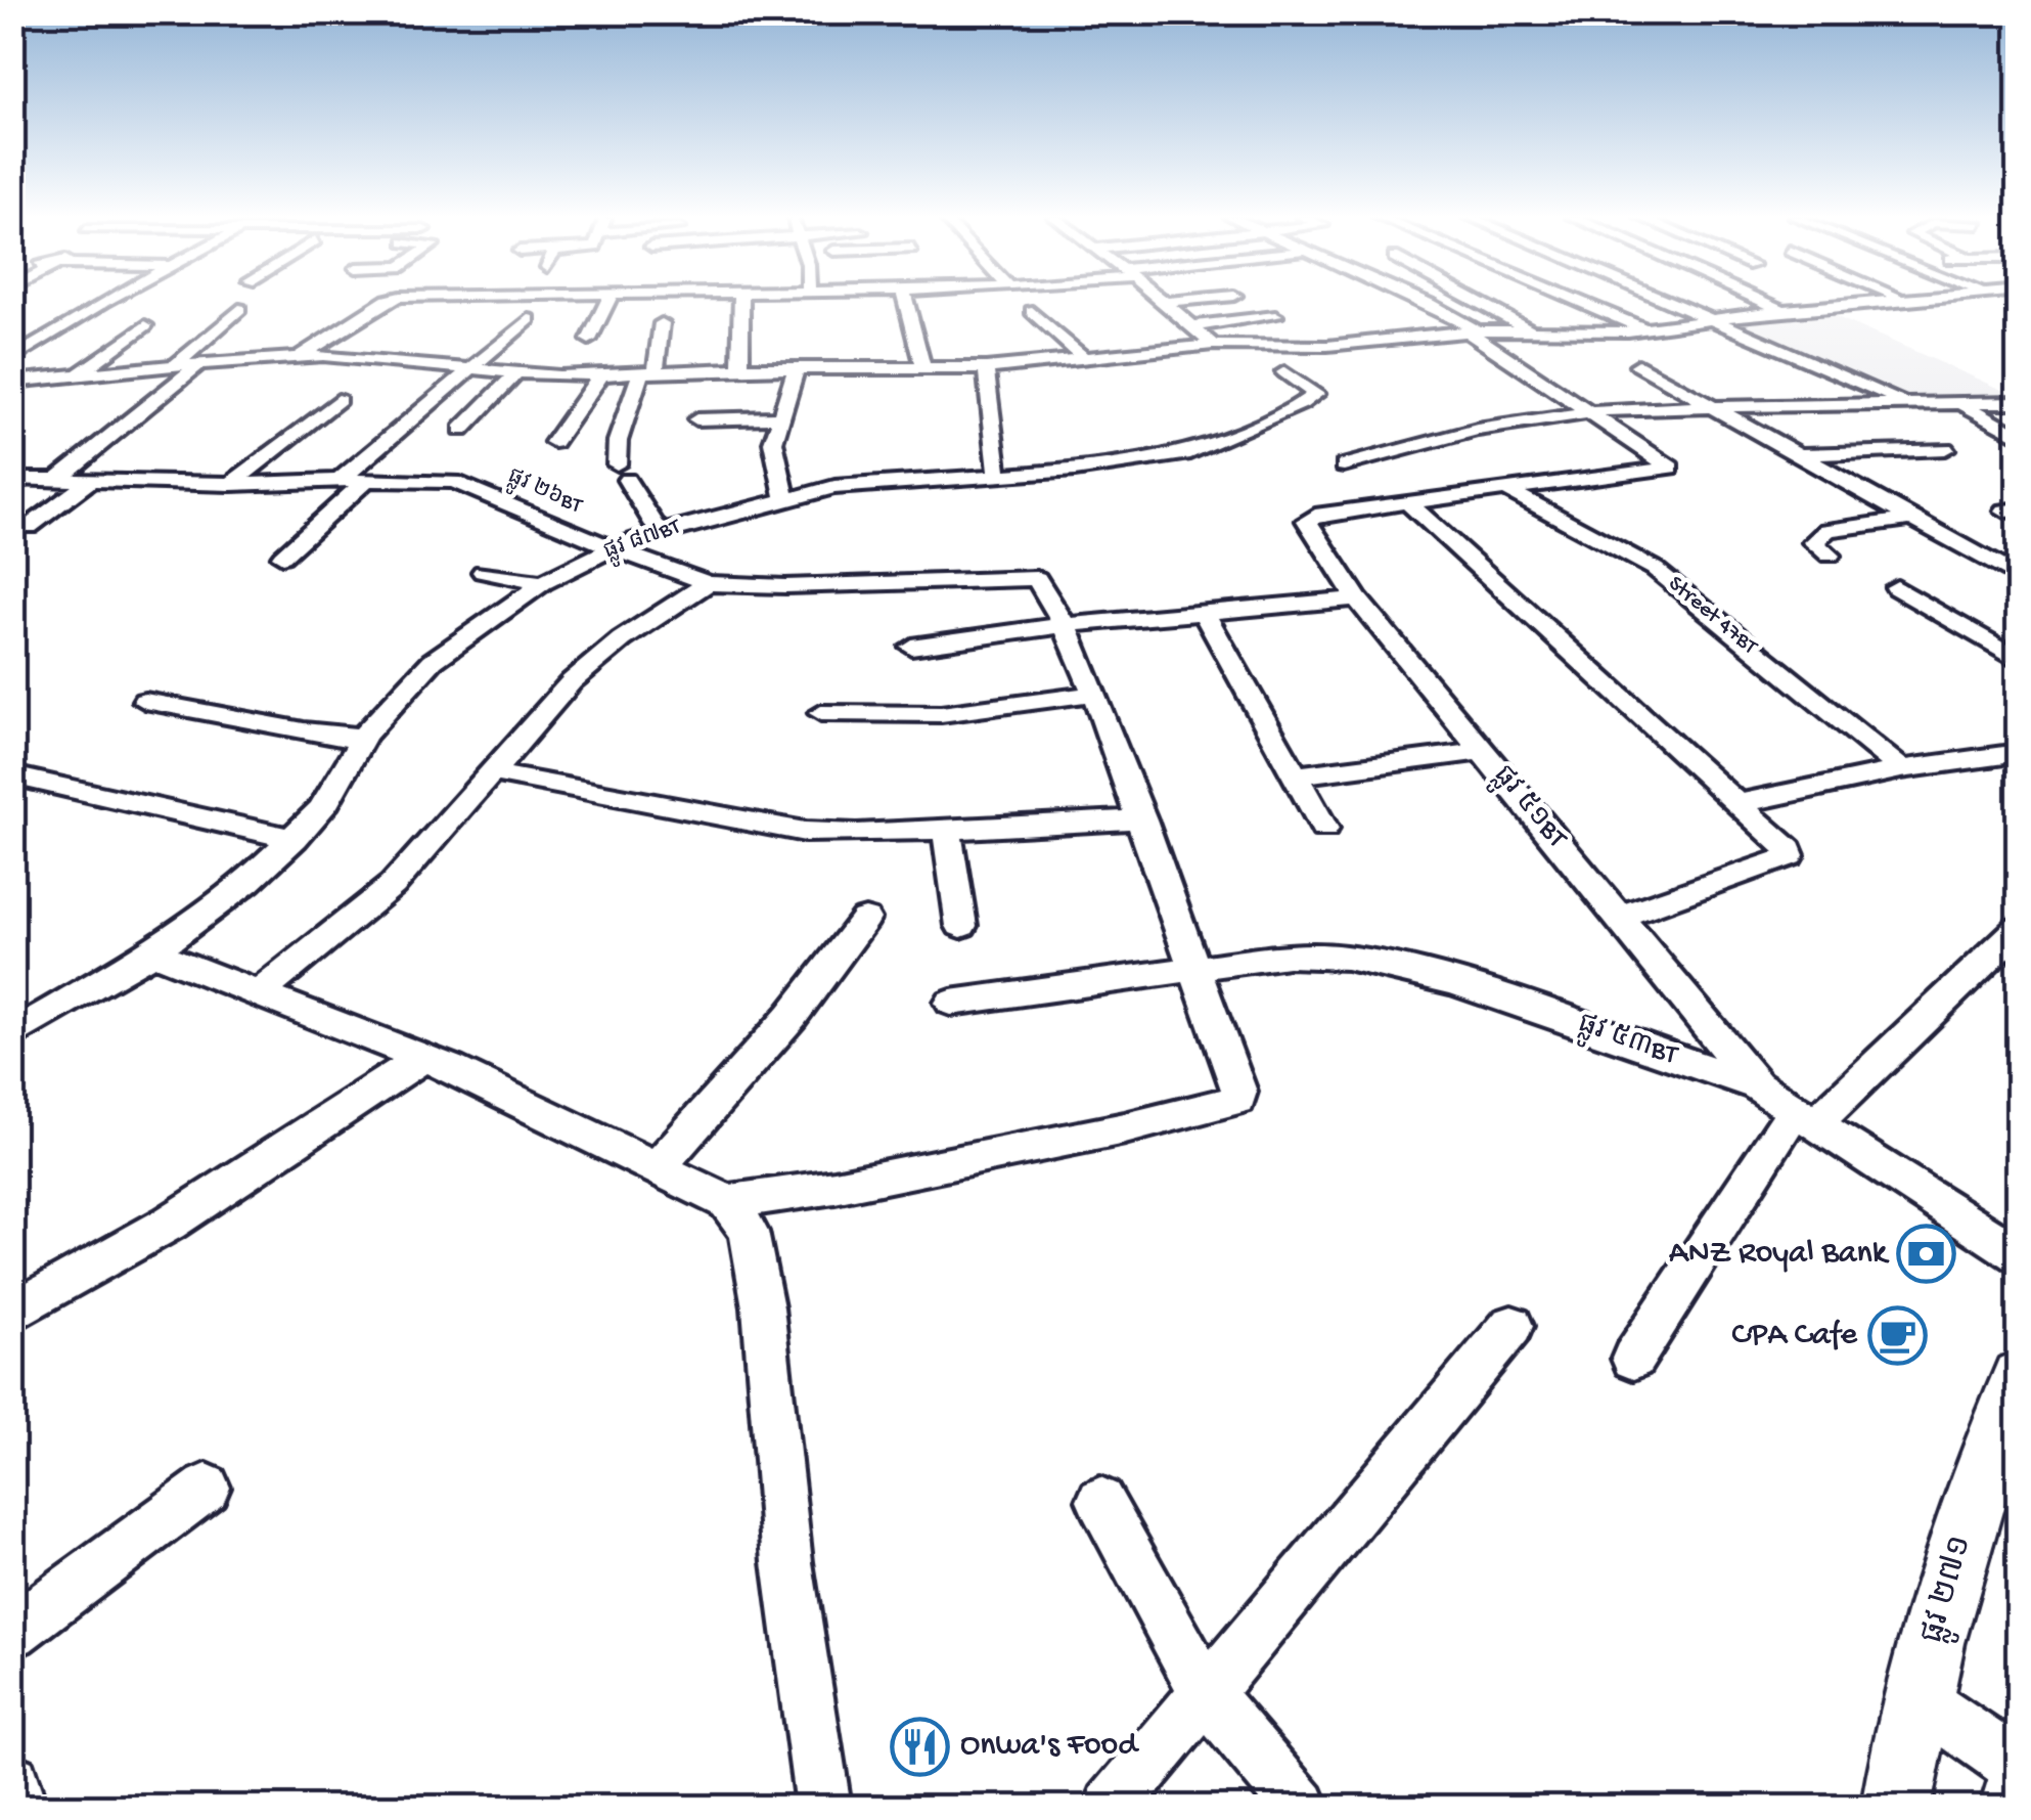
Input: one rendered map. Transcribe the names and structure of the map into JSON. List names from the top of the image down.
{
  "streets": {
    "main road": ["ផ្លូវ ២៧១"],
    "street": [
      "ផ្លូវ ២៦BT",
      "ផ្លូវ ៨៧BT",
      "Street 47BT",
      "ផ្លូវ ៥១BT",
      "ផ្លូវ ៥៣BT"
    ]
  },
  "crossings": [
    ["ផ្លូវ ២៦BT", "ផ្លូវ ៨៧BT"],
    ["ផ្លូវ ៥១BT", "ផ្លូវ ៥៣BT"]
  ],
  "places": {
    "bank": ["ANZ Royal Bank"],
    "cafe": ["CPA Cafe"],
    "restaurant": ["Onwa's Food"]
  }
}
